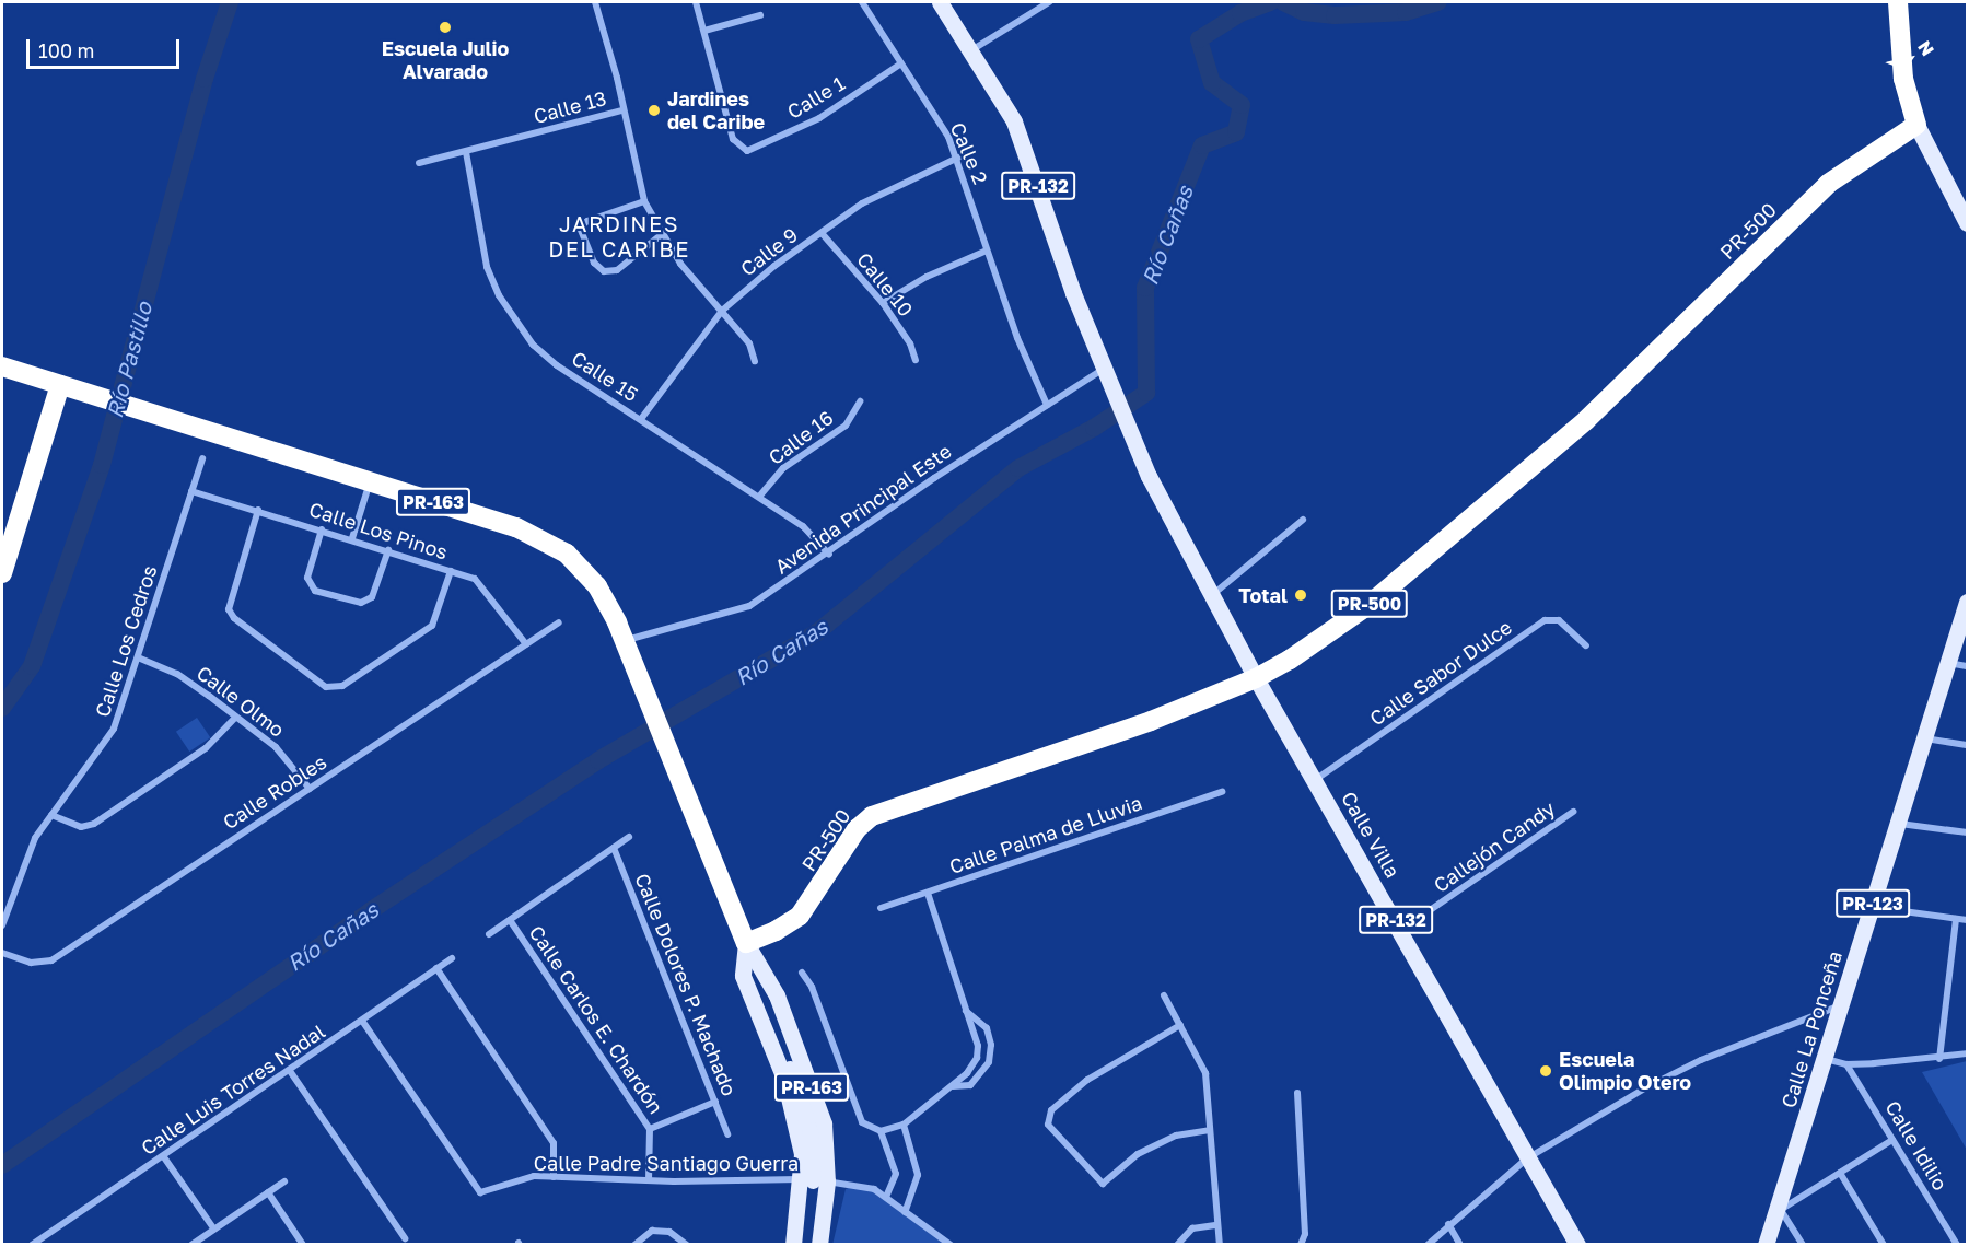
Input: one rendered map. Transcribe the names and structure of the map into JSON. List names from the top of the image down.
{
  "streets": {
    "highway": ["PR-500", "PR-163"],
    "main road": [
      "PR-132",
      "Calle Villa",
      "PR-123",
      "Calle La Ponceña"
    ],
    "street": [
      "Calle 1",
      "Calle 13",
      "Calle 2",
      "Calle 9",
      "Calle 10",
      "Calle 15",
      "Calle 16",
      "Avenida Principal Este",
      "Calle Los Pinos",
      "Calle Los Cedros",
      "Calle Sabor Dulce",
      "Calle Olmo",
      "Calle Robles",
      "Calle Palma de Lluvia",
      "Callejón Candy",
      "Calle Dolores P. Machado",
      "Calle Carlos E. Chardón",
      "Calle Luis Torres Nadal",
      "Calle Idilio",
      "Calle Padre Santiago Guerra"
    ]
  },
  "crossings": [
    ["Calle 1", "Calle 2"],
    ["Calle 13", "Calle 9"],
    ["Calle 13", "Calle 15"],
    ["Calle 2", "Calle 9"],
    ["Calle 2", "Avenida Principal Este"],
    ["PR-132", "Avenida Principal Este"],
    ["PR-132", "Calle Villa"],
    ["PR-500", "PR-163"],
    ["PR-500", "Calle Villa"],
    ["Calle 9", "Calle 10"],
    ["Calle 9", "Calle 15"],
    ["Calle 15", "Calle 16"],
    ["Calle 15", "Avenida Principal Este"],
    ["PR-163", "Avenida Principal Este"],
    ["PR-163", "Calle Padre Santiago Guerra"],
    ["Avenida Principal Este", "Calle Villa"],
    ["Calle Los Pinos", "Calle Los Cedros"],
    ["Calle Los Pinos", "Calle Robles"],
    ["Calle Los Cedros", "Calle Olmo"],
    ["Calle Sabor Dulce", "Calle Villa"],
    ["Calle Olmo", "Calle Robles"],
    ["Calle Villa", "Callejón Candy"],
    ["Calle Carlos E. Chardón", "Calle Padre Santiago Guerra"],
    ["Calle Luis Torres Nadal", "Calle Padre Santiago Guerra"]
  ],
  "districts": ["JARDINES DEL CARIBE"],
  "water": ["Río Cañas", "Río Pastillo"],
  "places": [
    "Escuela Julio Alvarado",
    "Jardines del Caribe",
    "Total",
    "Escuela Olimpio Otero"
  ],
  "scale_bar": "100 m",
  "north": "top right"
}
